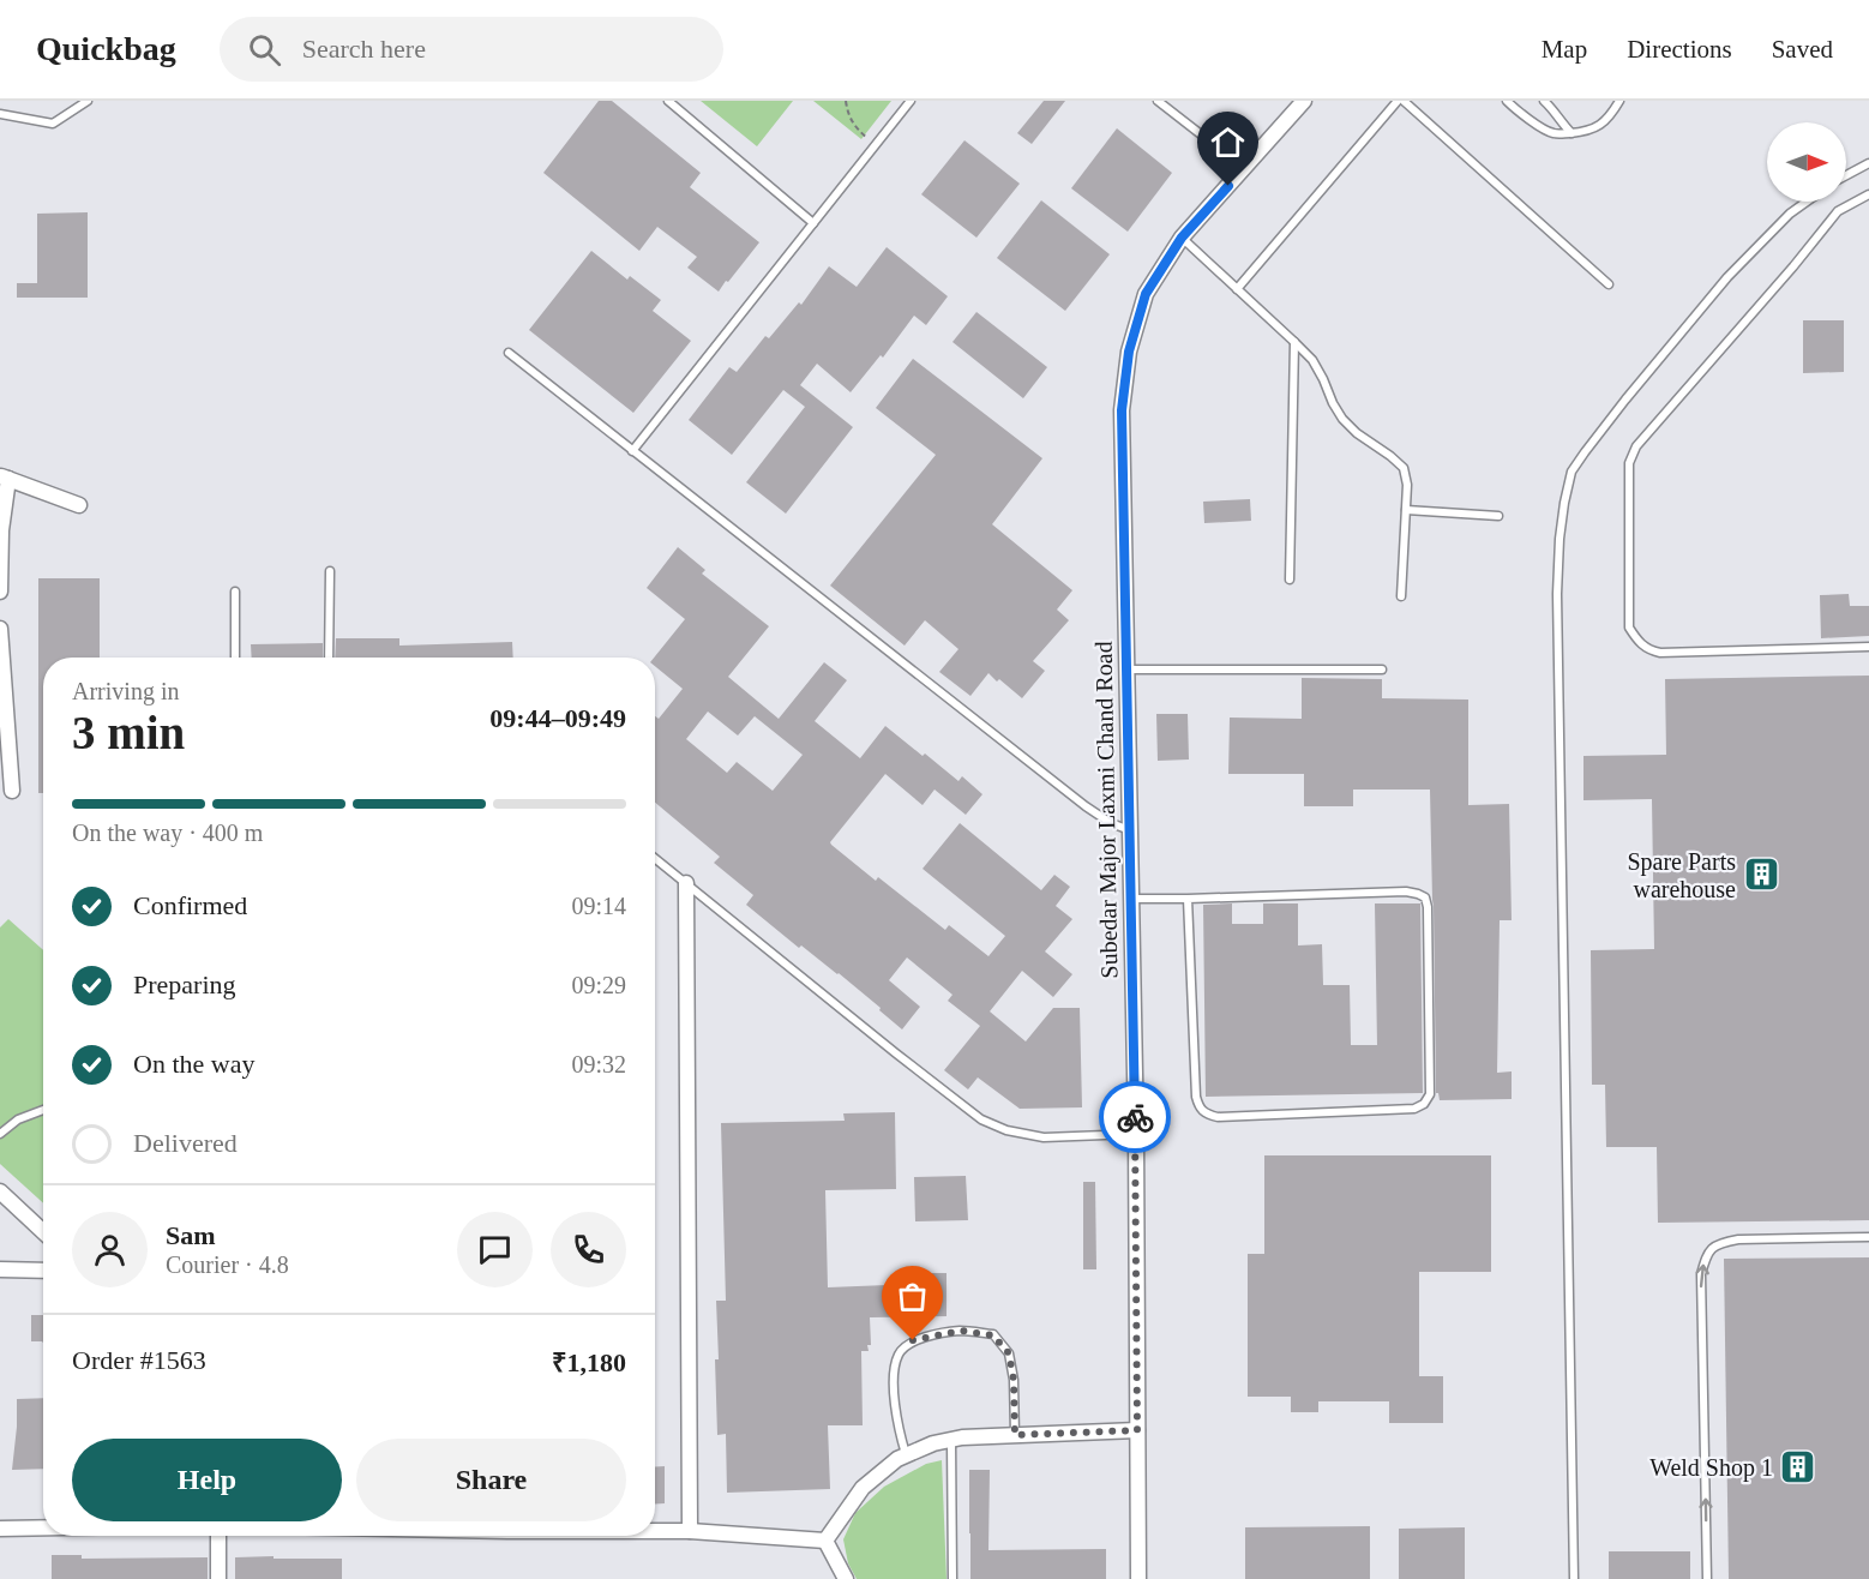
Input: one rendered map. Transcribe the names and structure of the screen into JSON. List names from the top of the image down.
{
  "streets": {
    "street": ["Subedar Major Laxmi Chand Road"]
  },
  "places": {
    "building": ["Spare Parts warehouse", "Weld Shop 1"]
  },
  "north": "right",
  "page": {
    "header": "Quickbag",
    "search": "Search here",
    "nav": ["Map", "Directions", "Saved"],
    "heading": ["3 min", "Arriving in", "09:44–09:49"],
    "panel": [
      "Sam",
      "Courier · 4.8",
      "Order #1563",
      "₹1,180"
    ],
    "bar": "On the way · 400 m",
    "list": [
      ["Confirmed", "09:14"],
      ["Preparing", "09:29"],
      ["On the way", "09:32"],
      "Delivered"
    ],
    "buttons": ["Help", "Share"]
  }
}
